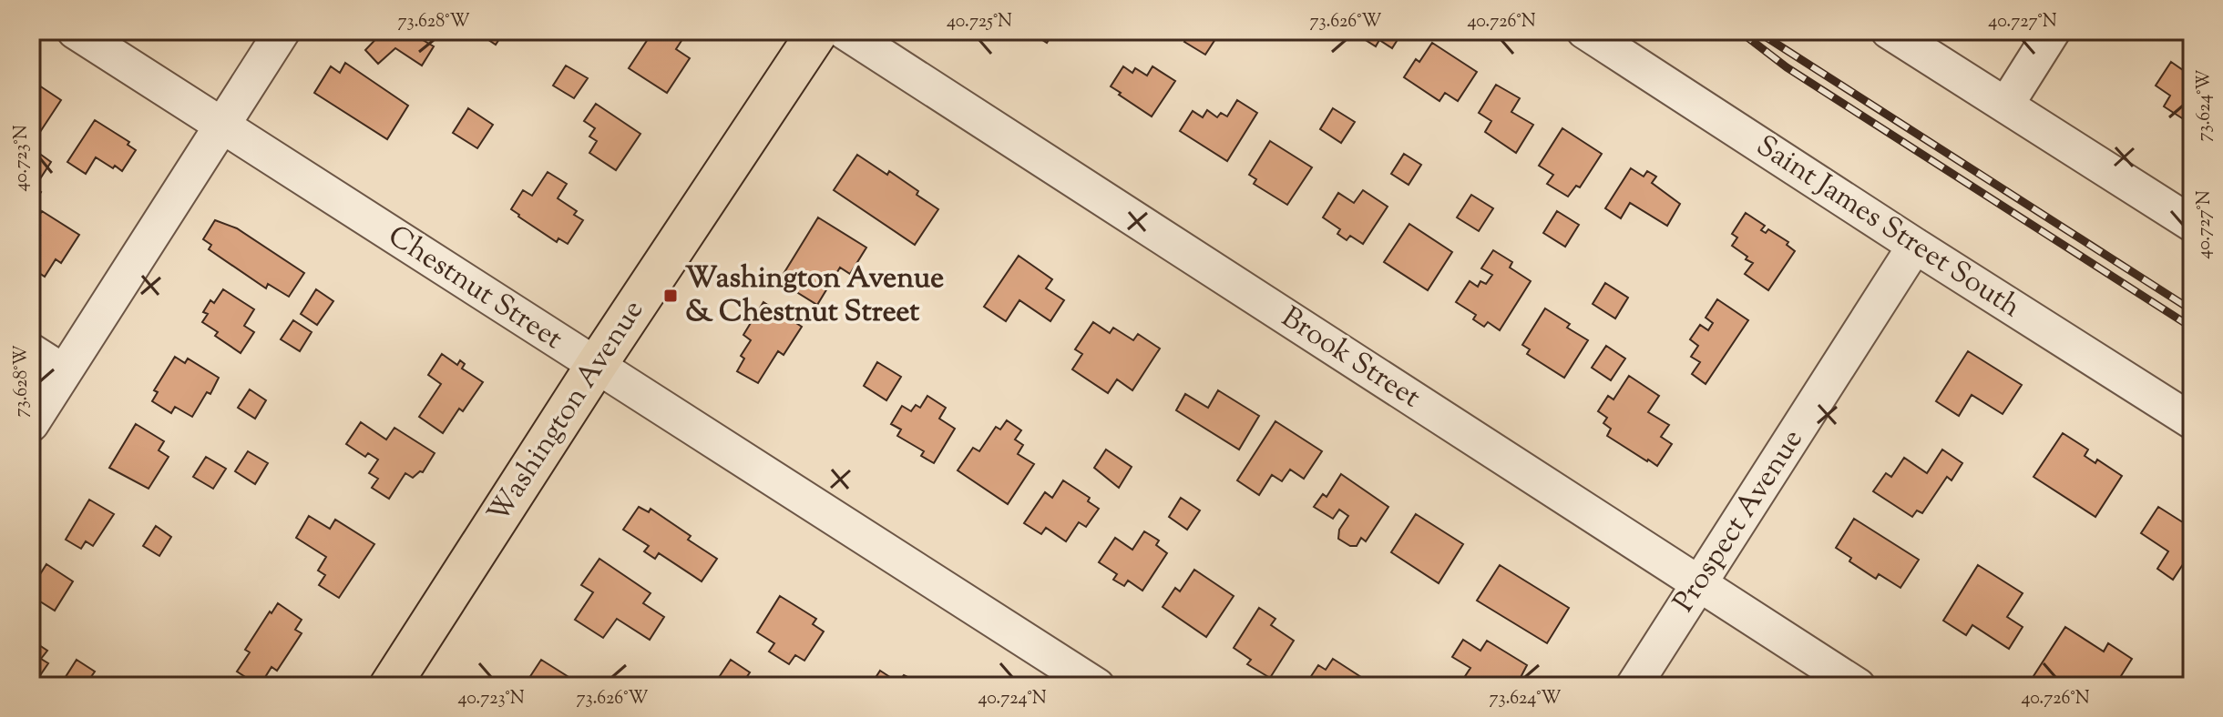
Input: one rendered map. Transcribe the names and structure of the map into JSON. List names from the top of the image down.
{
  "streets": {
    "main road": ["Washington Avenue"],
    "street": [
      "Saint James Street South",
      "Chestnut Street",
      "Brook Street",
      "Prospect Avenue"
    ]
  },
  "crossings": [
    ["Saint James Street South", "Prospect Avenue"],
    ["Chestnut Street", "Washington Avenue"],
    ["Brook Street", "Prospect Avenue"]
  ],
  "places": {
    "transit": ["Washington Avenue & Chestnut Street"]
  },
  "coordinates": [
    "73.628°W",
    "40.725°N",
    "73.626°W",
    "40.726°N",
    "40.727°N",
    "73.624°W",
    "40.723°N",
    "40.724°N"
  ]
}
